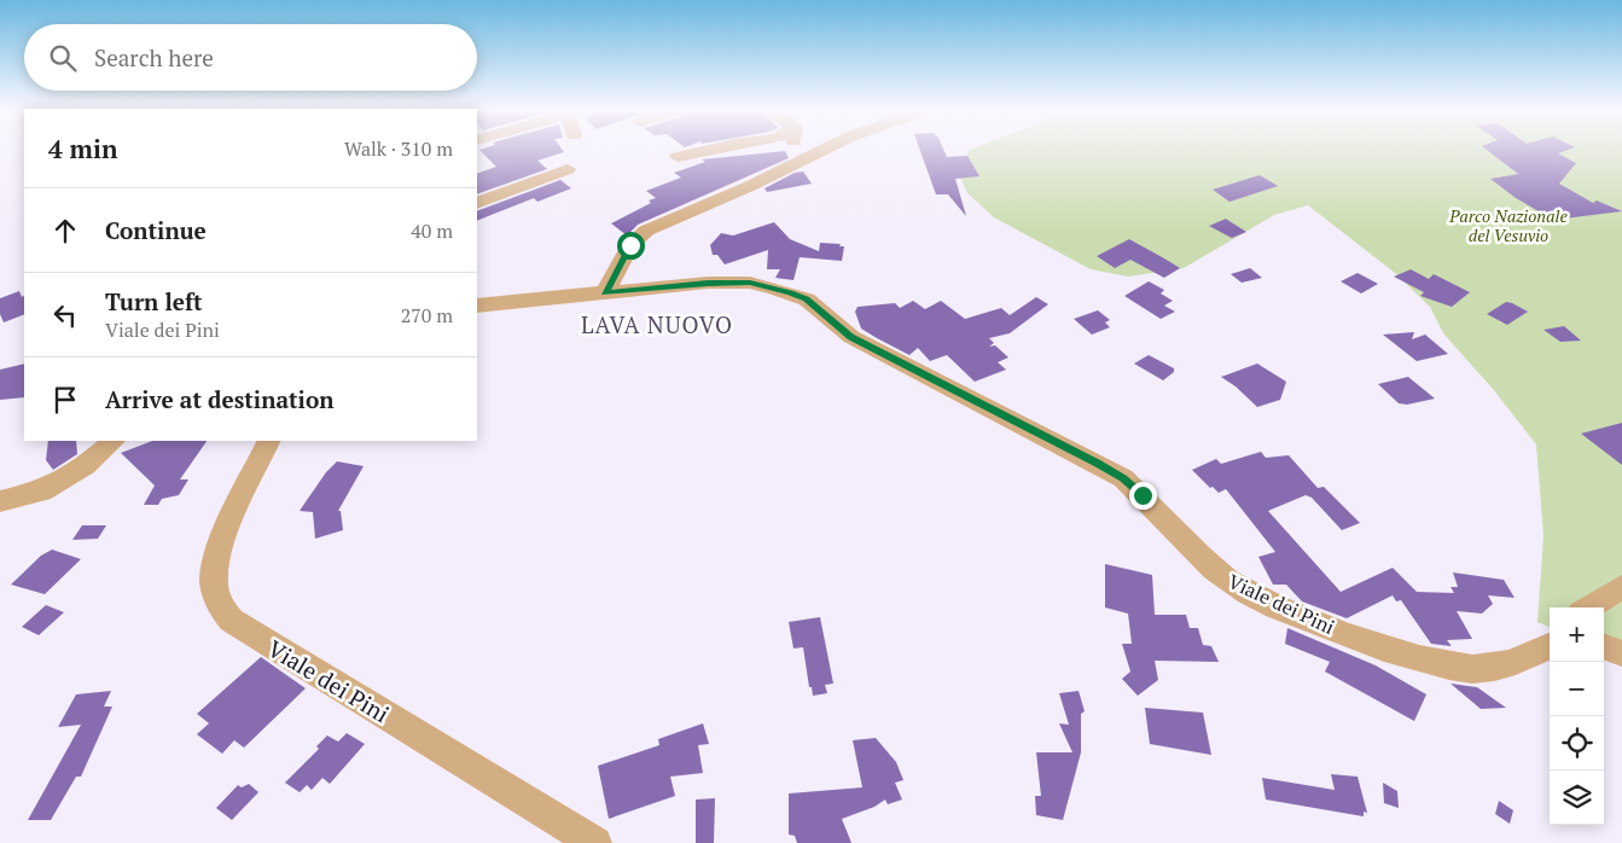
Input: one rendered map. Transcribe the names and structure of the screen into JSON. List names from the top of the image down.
{
  "streets": {
    "street": ["Viale dei Pini"]
  },
  "districts": ["LAVA NUOVO"],
  "parks": ["Parco Nazionale del Vesuvio"],
  "page": {
    "search": "Search here",
    "heading": ["4 min", "Walk · 310 m"],
    "list": [
      ["Continue", "40 m"],
      ["Turn left", "Viale dei Pini", "270 m"],
      "Arrive at destination"
    ],
    "map_buttons": ["+", "−"]
  }
}
